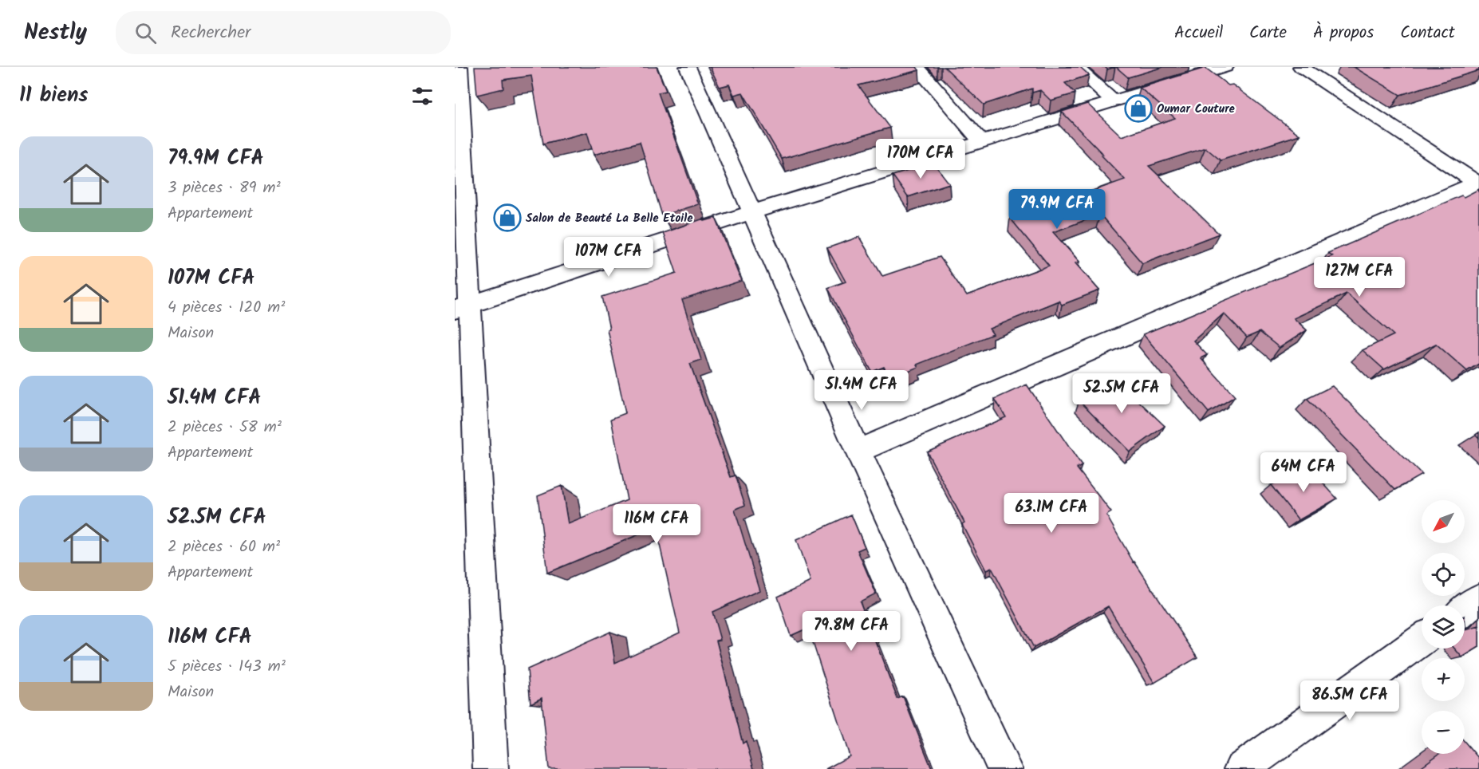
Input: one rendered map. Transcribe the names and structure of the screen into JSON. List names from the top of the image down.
{
  "places": {
    "shop": ["Oumar Couture", "Salon de Beauté La Belle Etoile"]
  },
  "north": "bottom left",
  "page": {
    "header": "Nestly",
    "search": "Rechercher",
    "nav": [
      "Accueil",
      "Carte",
      "À propos",
      "Contact"
    ],
    "heading": "11 biens",
    "list": [
      {
        "name": "79.9M CFA",
        "note": "3 pièces · 89 m² · Appartement"
      },
      {
        "name": "107M CFA",
        "note": "4 pièces · 120 m² · Maison"
      },
      {
        "name": "51.4M CFA",
        "note": "2 pièces · 58 m² · Appartement"
      },
      {
        "name": "52.5M CFA",
        "note": "2 pièces · 60 m² · Appartement"
      },
      {
        "name": "116M CFA",
        "note": "5 pièces · 143 m² · Maison"
      }
    ],
    "price": [
      "170M CFA",
      "79.9M CFA",
      "107M CFA",
      "127M CFA",
      "51.4M CFA",
      "52.5M CFA",
      "64M CFA",
      "63.1M CFA",
      "116M CFA",
      "79.8M CFA",
      "86.5M CFA"
    ],
    "map_buttons": ["+", "−"]
  }
}
